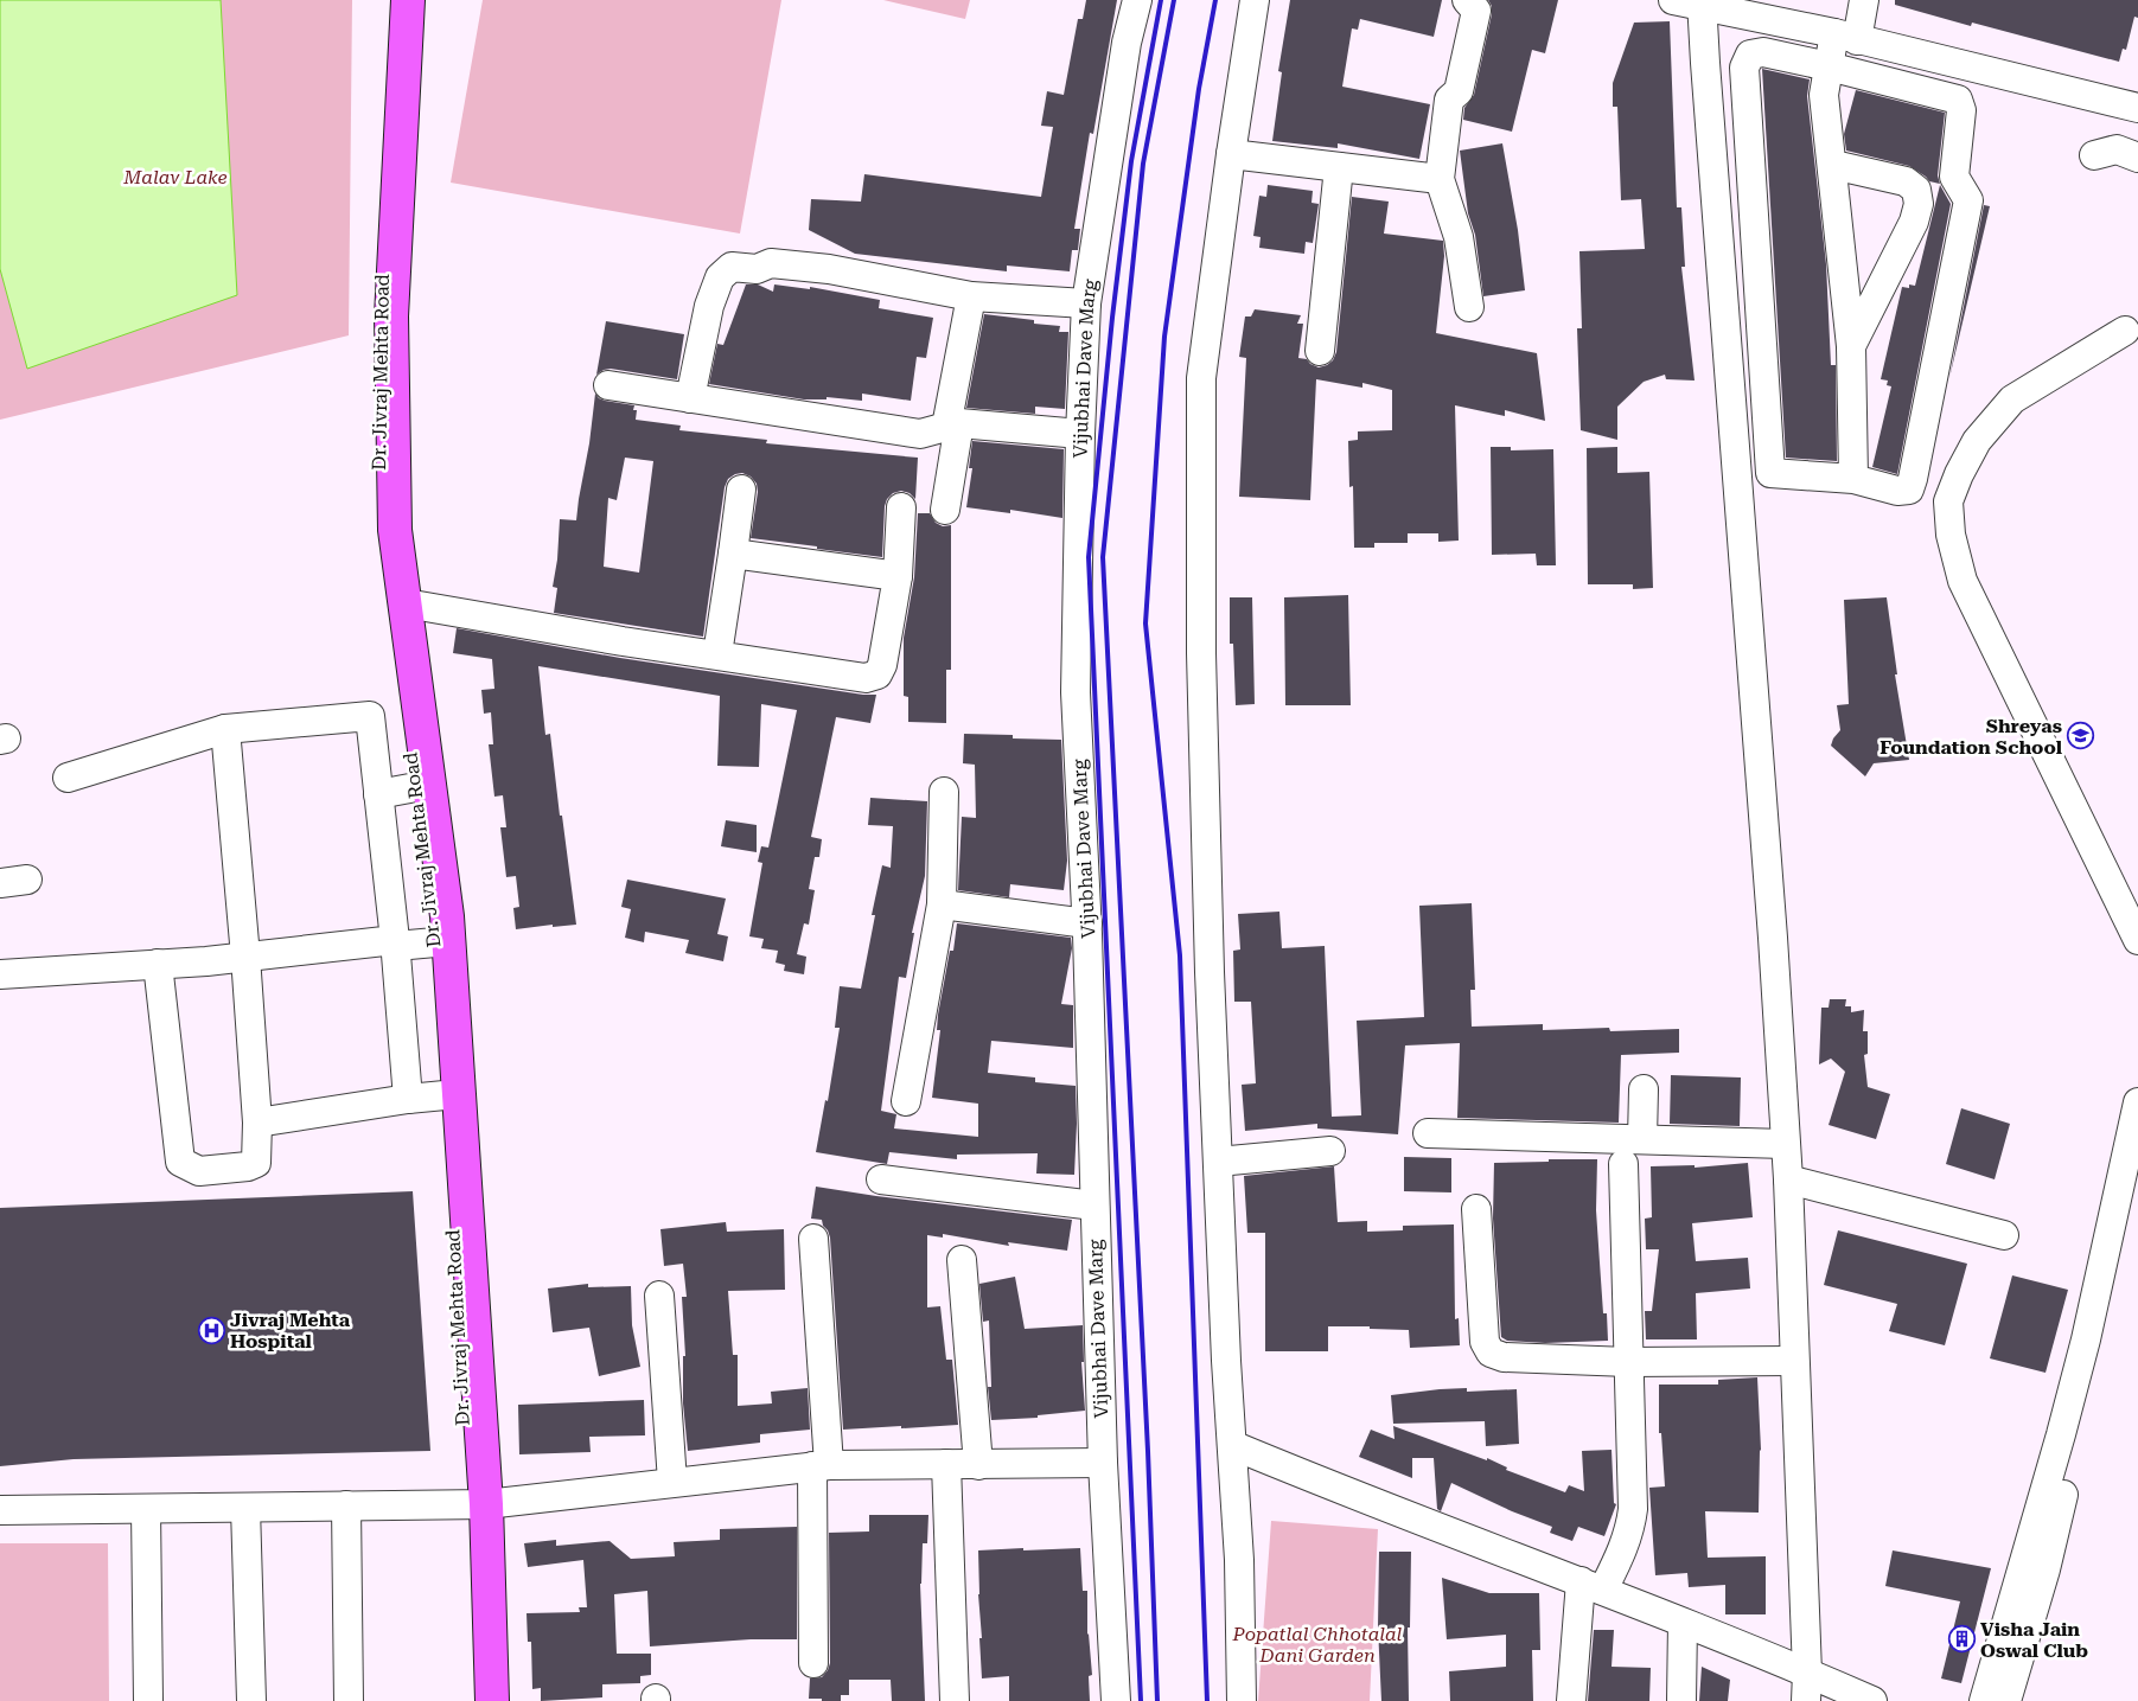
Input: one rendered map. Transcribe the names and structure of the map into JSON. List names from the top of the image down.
{
  "streets": {
    "main road": ["Dr. Jivraj Mehta Road"],
    "street": ["Vijubhai Dave Marg"]
  },
  "parks": ["Malav Lake", "Popatlal Chhotalal Dani Garden"],
  "places": {
    "school or university": ["Shreyas Foundation School"],
    "hospital": ["Jivraj Mehta Hospital"],
    "building": ["Visha Jain Oswal Club"]
  }
}
